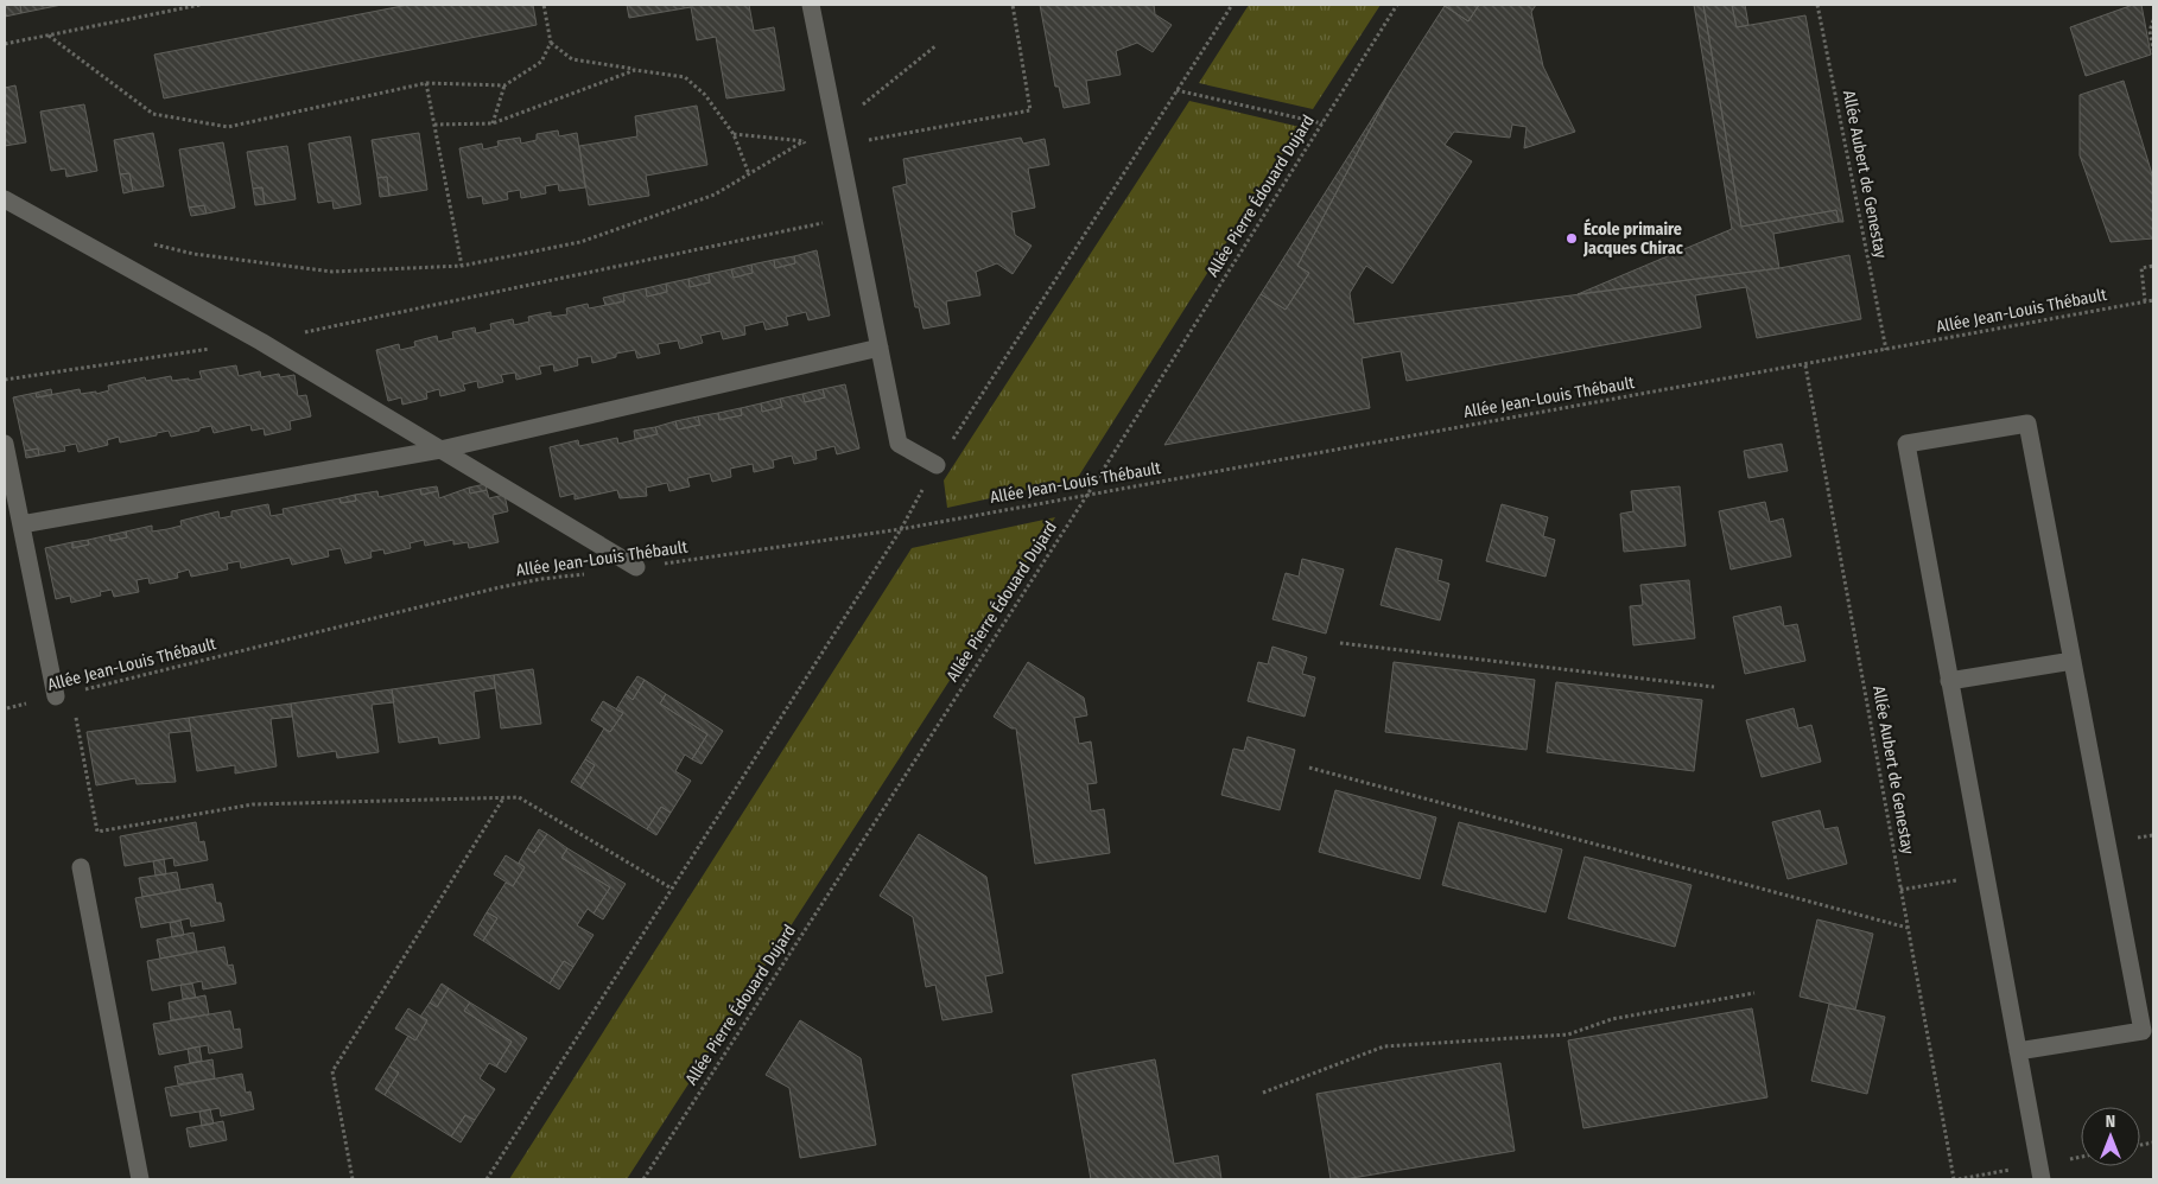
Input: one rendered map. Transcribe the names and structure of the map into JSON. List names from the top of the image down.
{
  "streets": {
    "path": ["Allée Aubert de Genestay", "Allée Pierre Édouard Dujard", "Allée Jean-Louis Thébault"]
  },
  "crossings": [
    ["Allée Aubert de Genestay", "Allée Jean-Louis Thébault"],
    ["Allée Pierre Édouard Dujard", "Allée Jean-Louis Thébault"]
  ],
  "places": ["École primaire Jacques Chirac"],
  "north": "top"
}
